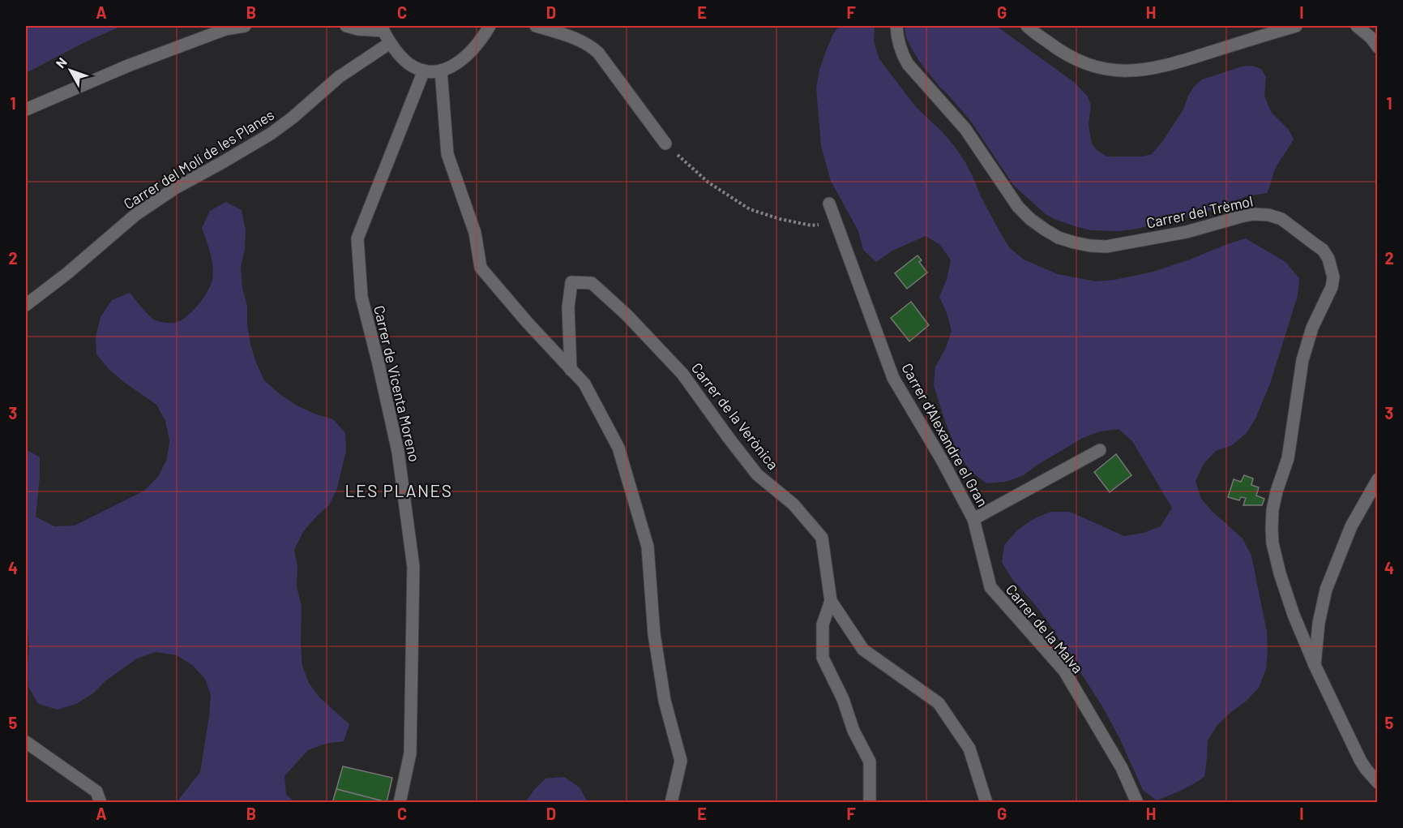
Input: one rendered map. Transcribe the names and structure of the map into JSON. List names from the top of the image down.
{
  "streets": {
    "street": [
      "Carrer del Molí de les Planes",
      "Carrer del Trèmol",
      "Carrer de Vicenta Moreno",
      "Carrer de la Verònica",
      "Carrer d'Alexandre el Gran",
      "Carrer de la Malva"
    ]
  },
  "crossings": [
    ["Carrer d'Alexandre el Gran", "Carrer de la Malva"]
  ],
  "districts": ["LES PLANES"],
  "north": "top left",
  "grid": {
    "columns": [
      "A",
      "B",
      "C",
      "D",
      "E",
      "F",
      "G",
      "H",
      "I"
    ],
    "rows": [
      "1",
      "2",
      "3",
      "4",
      "5"
    ]
  }
}
